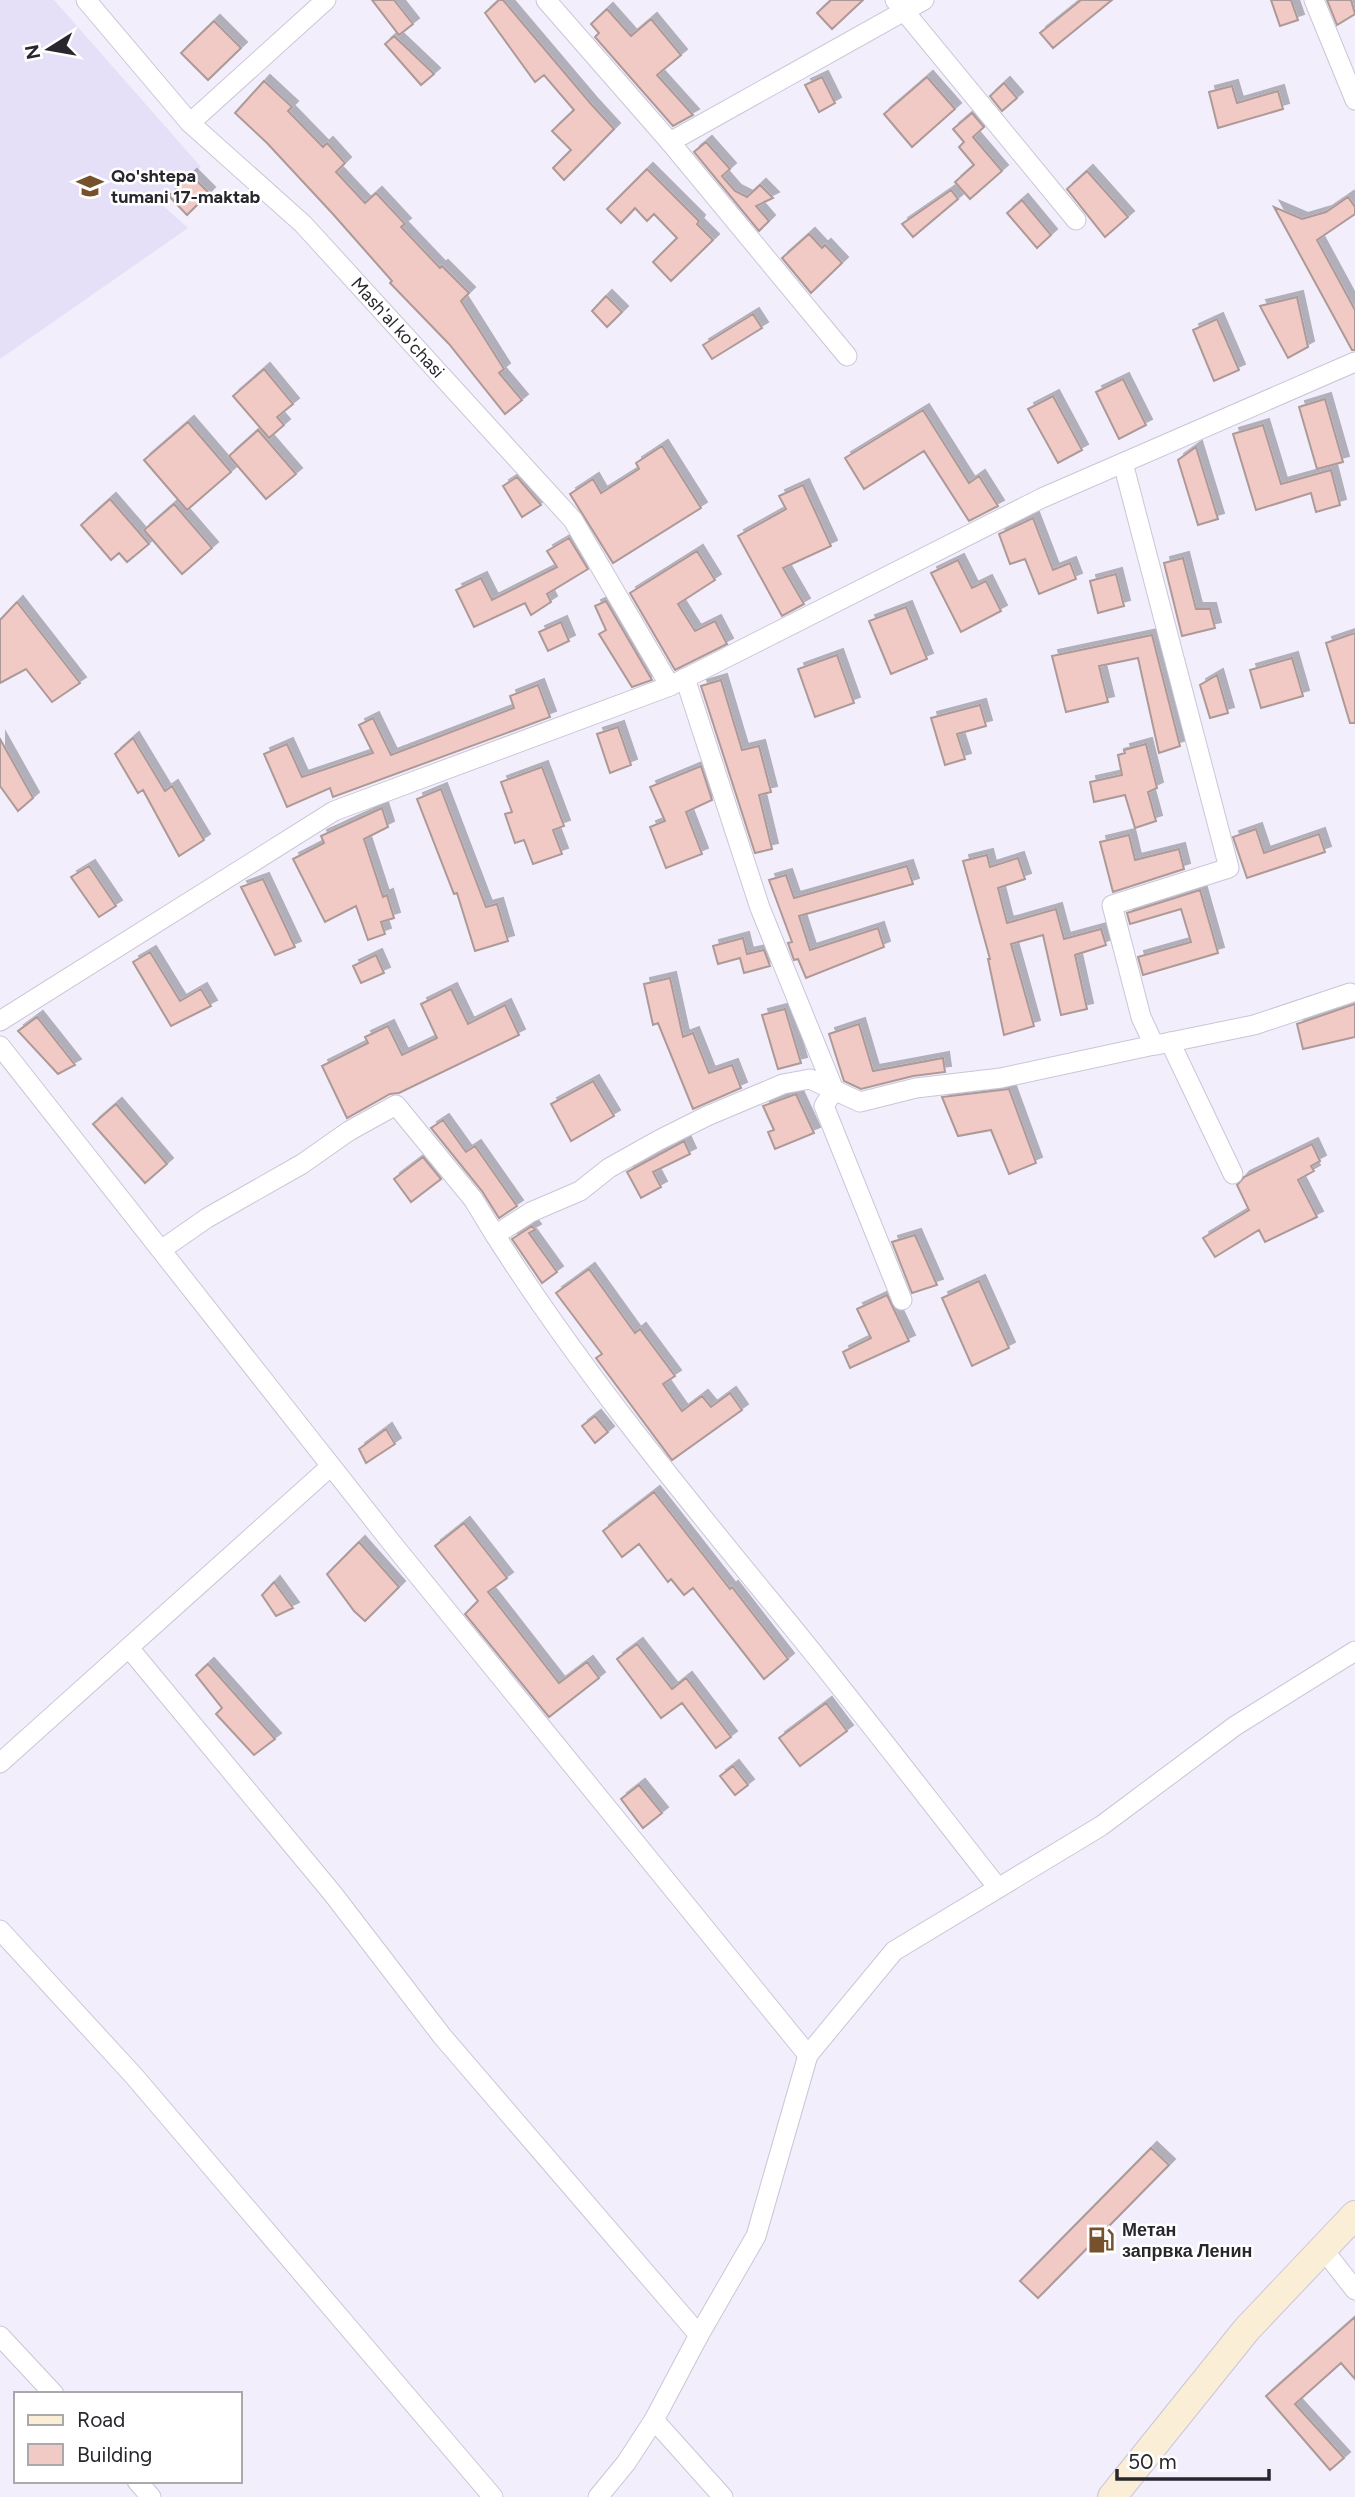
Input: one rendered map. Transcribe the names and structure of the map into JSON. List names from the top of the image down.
{
  "streets": {
    "street": ["Mash'al ko'chasi"]
  },
  "places": {
    "school or university": ["Qo'shtepa tumani 17-maktab"],
    "fuel station": ["Метан запрвка Ленин"]
  },
  "legend": ["Road", "Building"],
  "scale_bar": "50 m",
  "north": "left"
}
